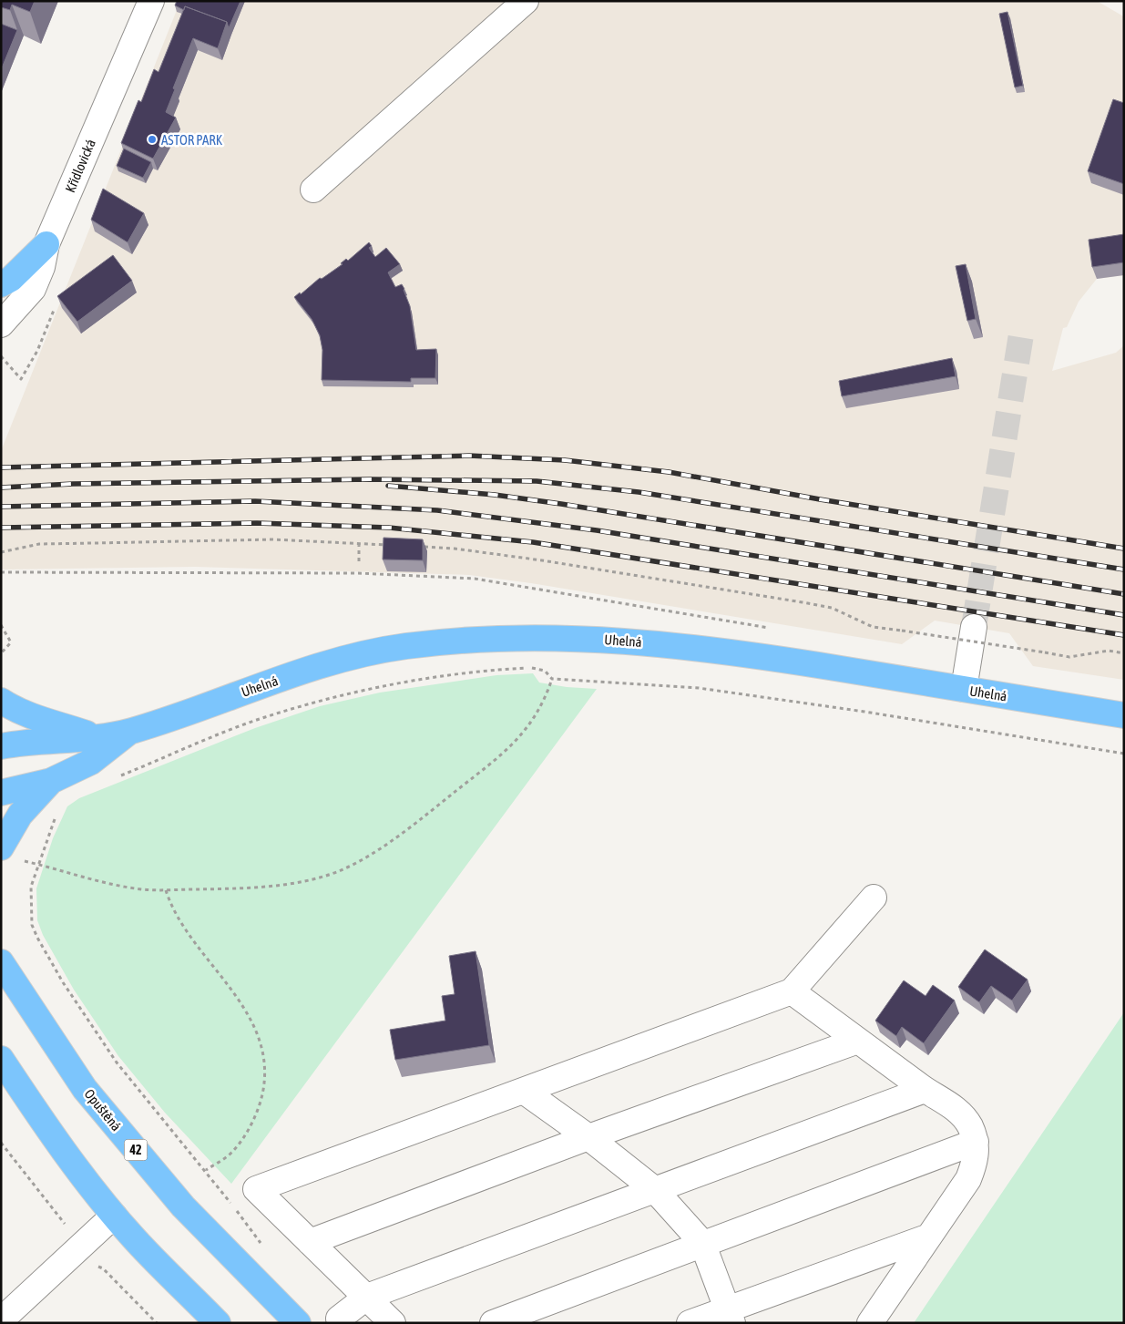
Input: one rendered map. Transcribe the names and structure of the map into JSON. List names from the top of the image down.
{
  "streets": {
    "main road": ["Uhelná", "Opuštěná", "42"],
    "street": ["Křídlovická"]
  },
  "places": ["ASTOR PARK"]
}
